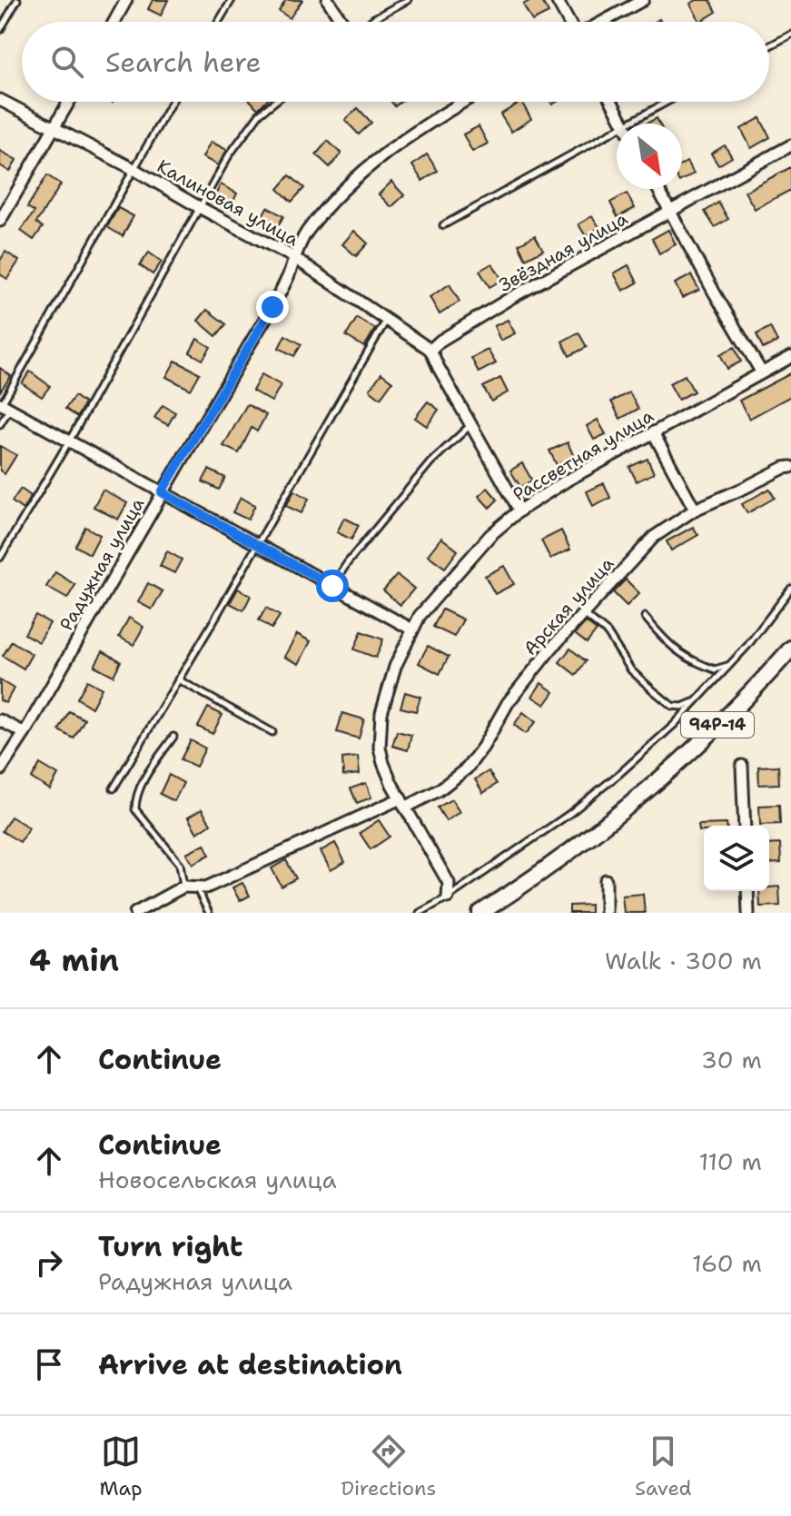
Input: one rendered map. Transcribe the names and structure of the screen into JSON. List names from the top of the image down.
{
  "streets": {
    "main road": ["94Р-14"],
    "street": [
      "Калиновая улица",
      "Звёздная улица",
      "Рассветная улица",
      "Радужная улица",
      "Арская улица"
    ]
  },
  "crossings": [
    ["Калиновая улица", "Звёздная улица"],
    ["Калиновая улица", "Радужная улица"],
    ["Рассветная улица", "Арская улица"]
  ],
  "north": "bottom right",
  "page": {
    "search": "Search here",
    "heading": ["4 min", "Walk · 300 m"],
    "list": [
      ["Continue", "30 m"],
      ["Continue", "Новосельская улица", "110 m"],
      ["Turn right", "Радужная улица", "160 m"],
      "Arrive at destination"
    ],
    "nav": ["Map", "Directions", "Saved"]
  }
}
